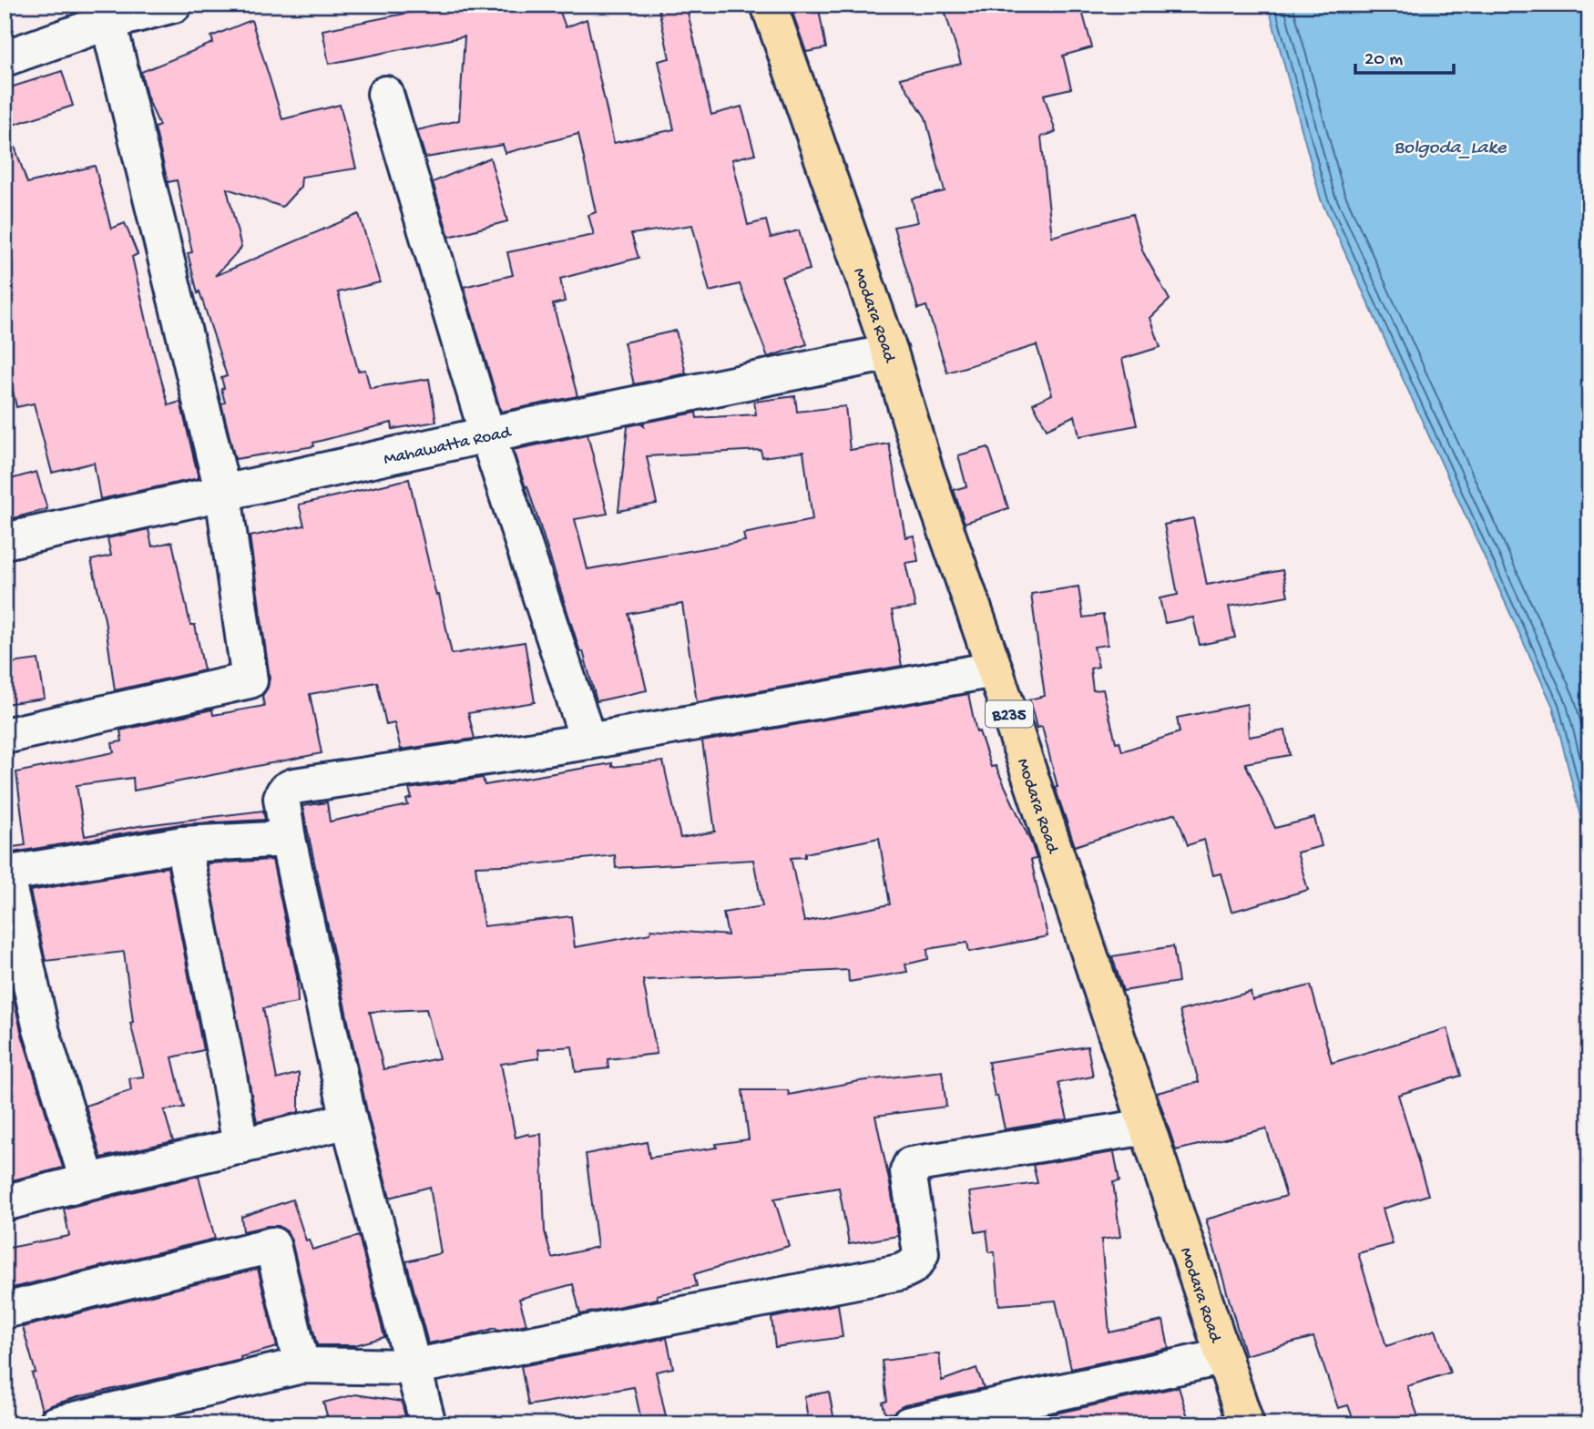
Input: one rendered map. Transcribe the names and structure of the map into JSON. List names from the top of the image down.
{
  "streets": {
    "main road": ["Modara Road", "B235"],
    "street": ["Mahawatta Road"]
  },
  "crossings": [
    ["Modara Road", "Mahawatta Road"]
  ],
  "water": ["Bolgoda_Lake"],
  "scale_bar": "20 m"
}
